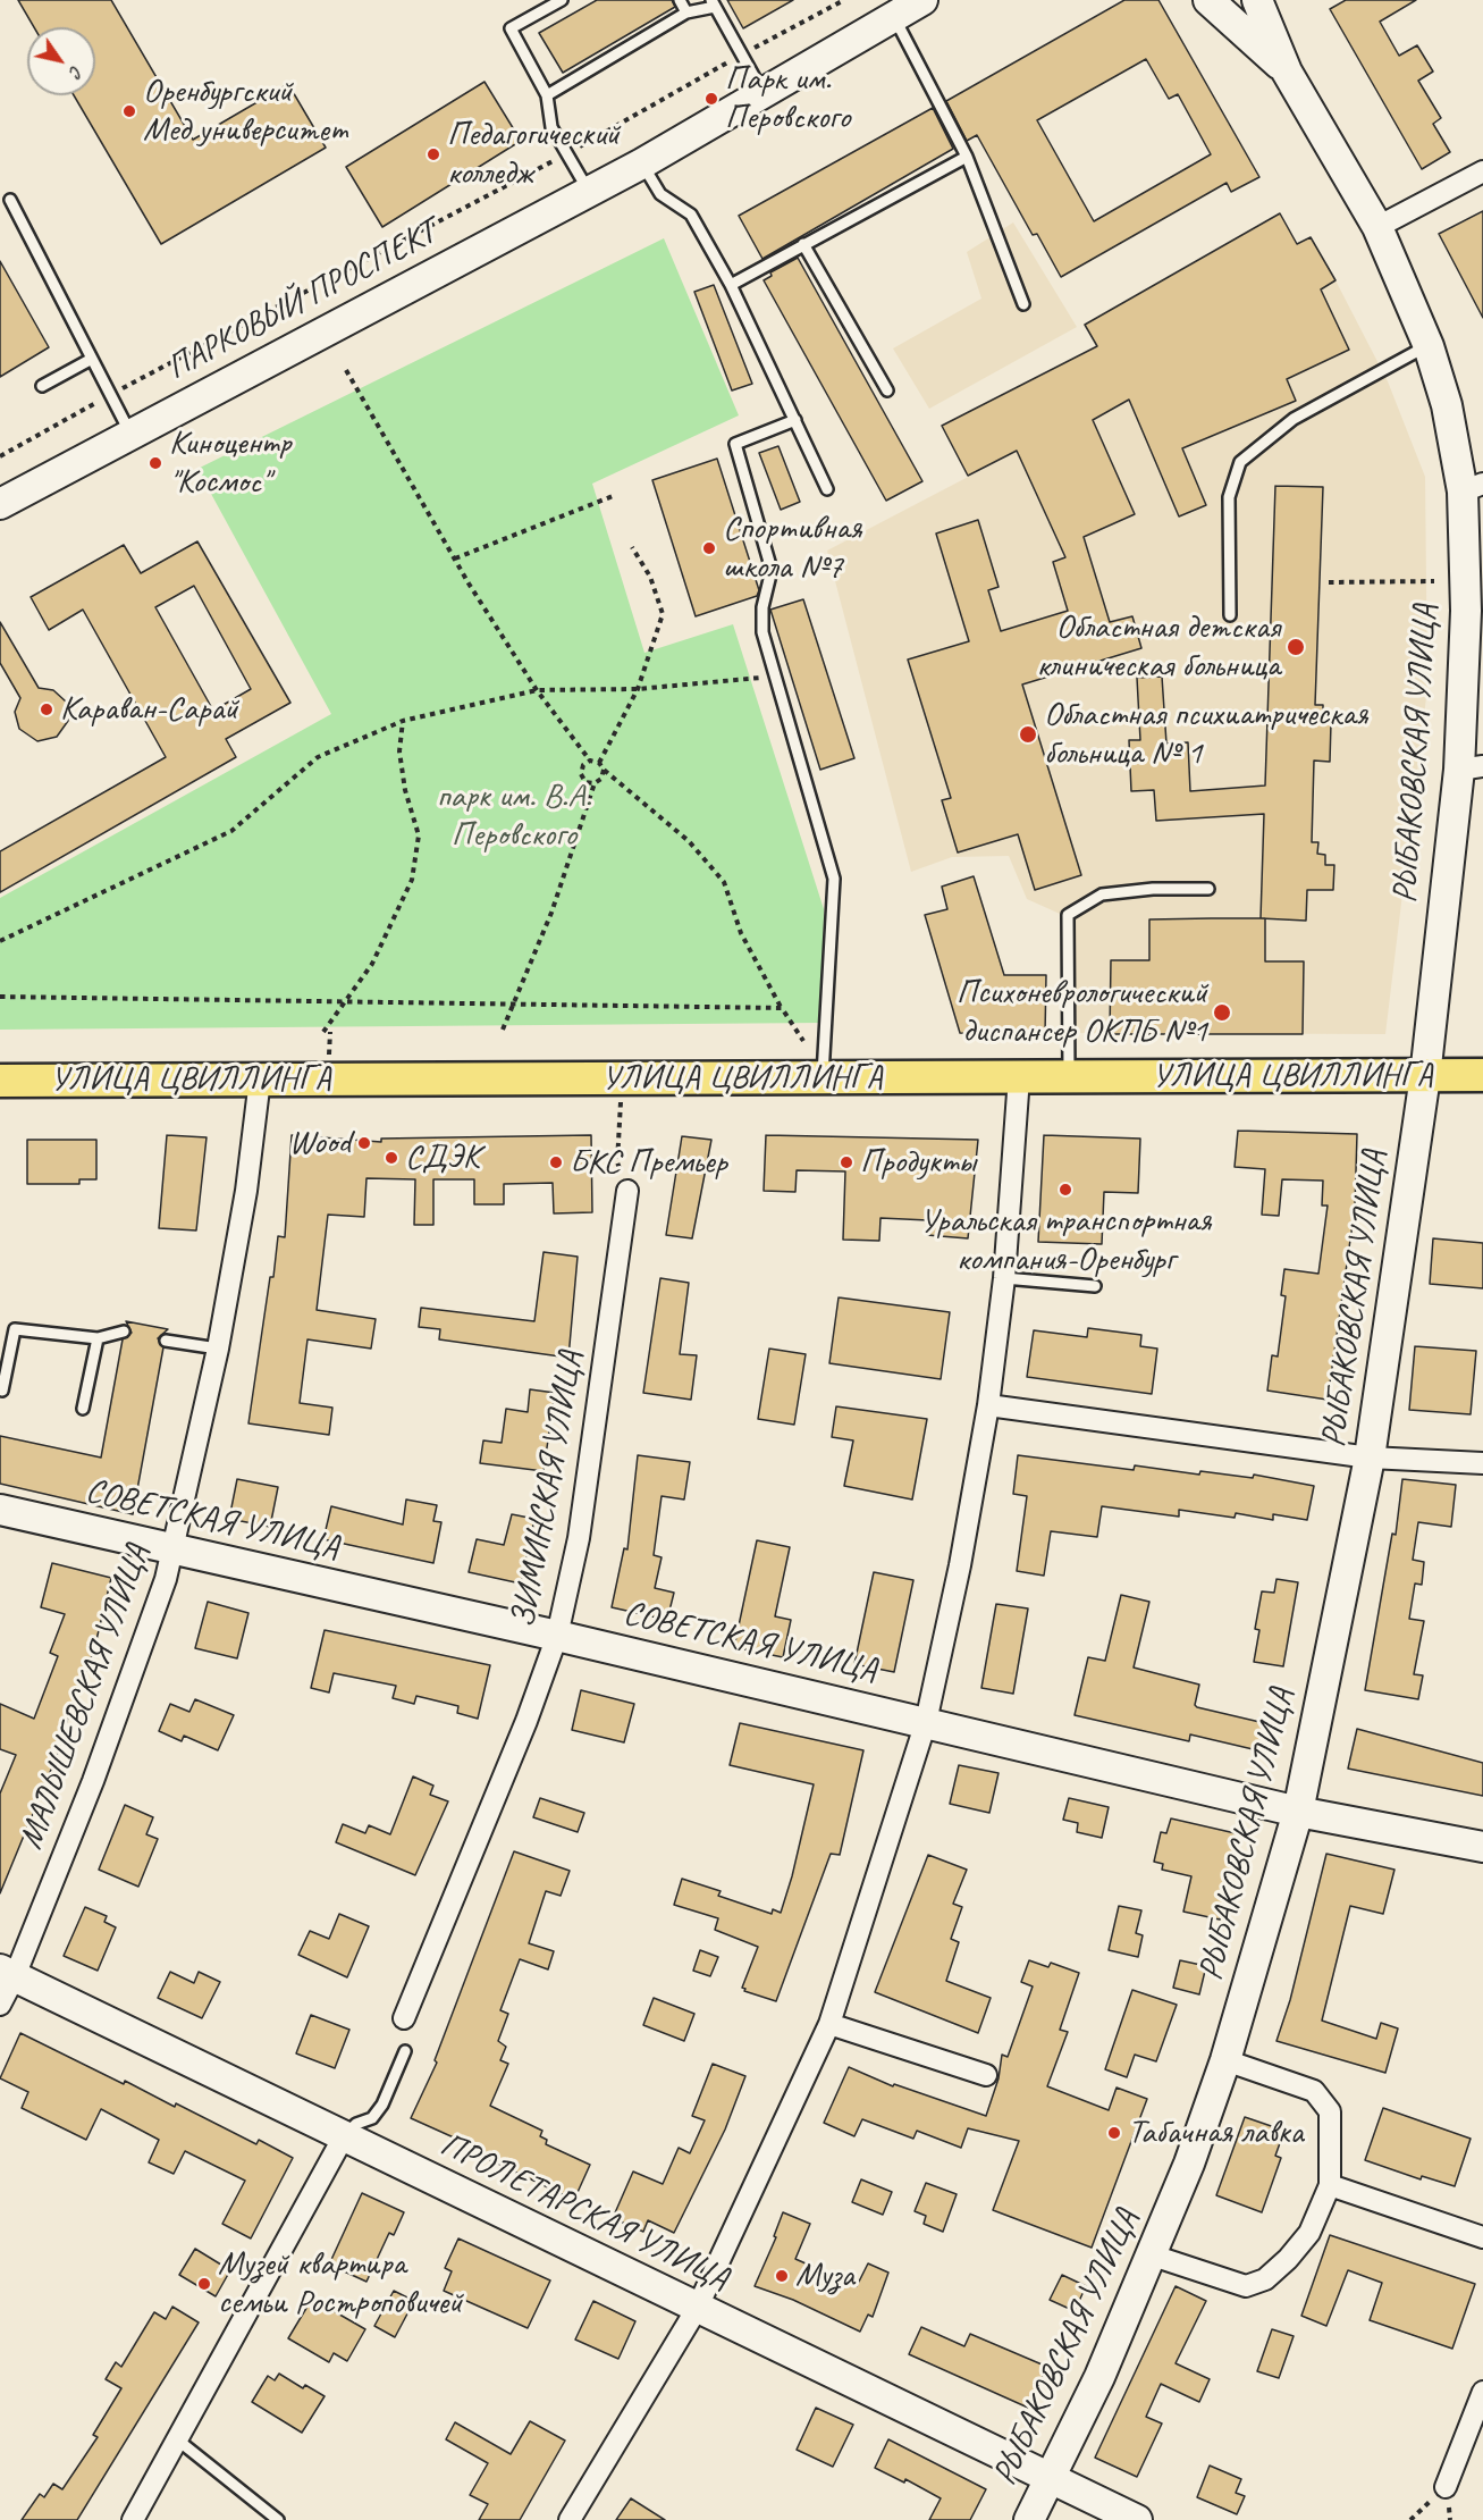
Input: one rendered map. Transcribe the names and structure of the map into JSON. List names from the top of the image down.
{
  "streets": {
    "main road": [
      "ПАРКОВЫЙ ПРОСПЕКТ",
      "РЫБАКОВСКАЯ УЛИЦА",
      "УЛИЦА ЦВИЛЛИНГА",
      "СОВЕТСКАЯ УЛИЦА",
      "ПРОЛЕТАРСКАЯ УЛИЦА"
    ],
    "street": ["ЗИМИНСКАЯ УЛИЦА", "МАЛЫШЕВСКАЯ УЛИЦА"]
  },
  "crossings": [
    ["РЫБАКОВСКАЯ УЛИЦА", "УЛИЦА ЦВИЛЛИНГА"],
    ["РЫБАКОВСКАЯ УЛИЦА", "СОВЕТСКАЯ УЛИЦА"],
    ["РЫБАКОВСКАЯ УЛИЦА", "ПРОЛЕТАРСКАЯ УЛИЦА"],
    ["УЛИЦА ЦВИЛЛИНГА", "МАЛЫШЕВСКАЯ УЛИЦА"],
    ["ЗИМИНСКАЯ УЛИЦА", "СОВЕТСКАЯ УЛИЦА"],
    ["СОВЕТСКАЯ УЛИЦА", "МАЛЫШЕВСКАЯ УЛИЦА"],
    ["МАЛЫШЕВСКАЯ УЛИЦА", "ПРОЛЕТАРСКАЯ УЛИЦА"]
  ],
  "parks": ["парк им. В.А. Перовского"],
  "places": [
    "Парк им. Перовского",
    "Оренбургский Мед университет",
    "Педагогический колледж",
    "Киноцентр \"Космос\"",
    "Спортивная школа №7",
    "Областная детская клиническая больница",
    "Караван-Сарай",
    "Областная психиатрическая больница № 1",
    "Психоневрологический диспансер ОКПБ №1",
    "Wood",
    "СДЭК",
    "БКС Премьер",
    "Продукты",
    "Уральская транспортная компания-Оренбург",
    "Табачная лавка",
    "Муза",
    "Музей квартира семьи Ростроповичей"
  ],
  "north": "bottom right"
}
